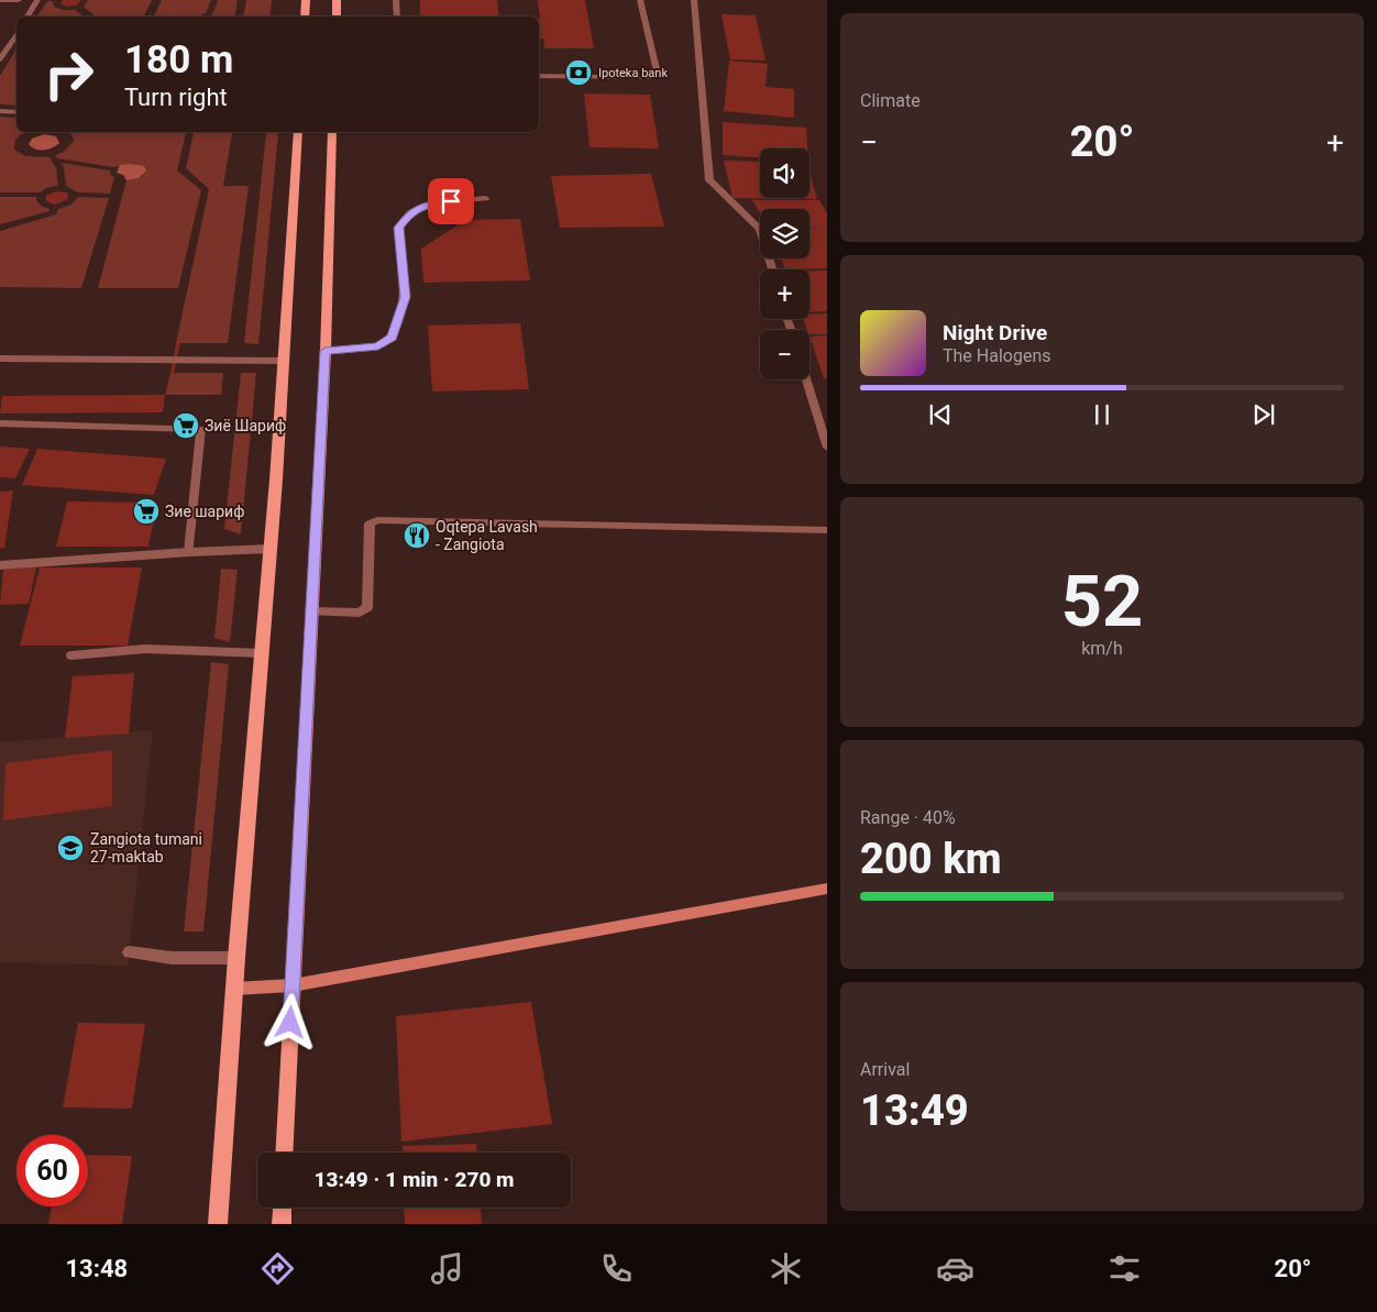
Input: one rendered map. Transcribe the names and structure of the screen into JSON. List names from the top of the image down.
{
  "places": {
    "bank": ["Ipoteka bank"],
    "supermarket": ["Зиё Шариф", "Зие шариф"],
    "restaurant": ["Oqtepa Lavash - Zangiota"],
    "school or university": ["Zangiota tumani 27-maktab"]
  },
  "page": {
    "tile": [
      "Climate",
      ["52", "km/h"],
      ["Range · 40%", "200 km"],
      ["Arrival", "13:49"]
    ],
    "turn": ["180 m", "Turn right"],
    "heat": ["−", "20°", "+"],
    "map_buttons": ["+", "−"],
    "song": ["Night Drive", "The Halogens"],
    "limit": "60",
    "trip": "13:49 · 1 min · 270 m",
    "tabs": ["13:48", "20°"]
  }
}
